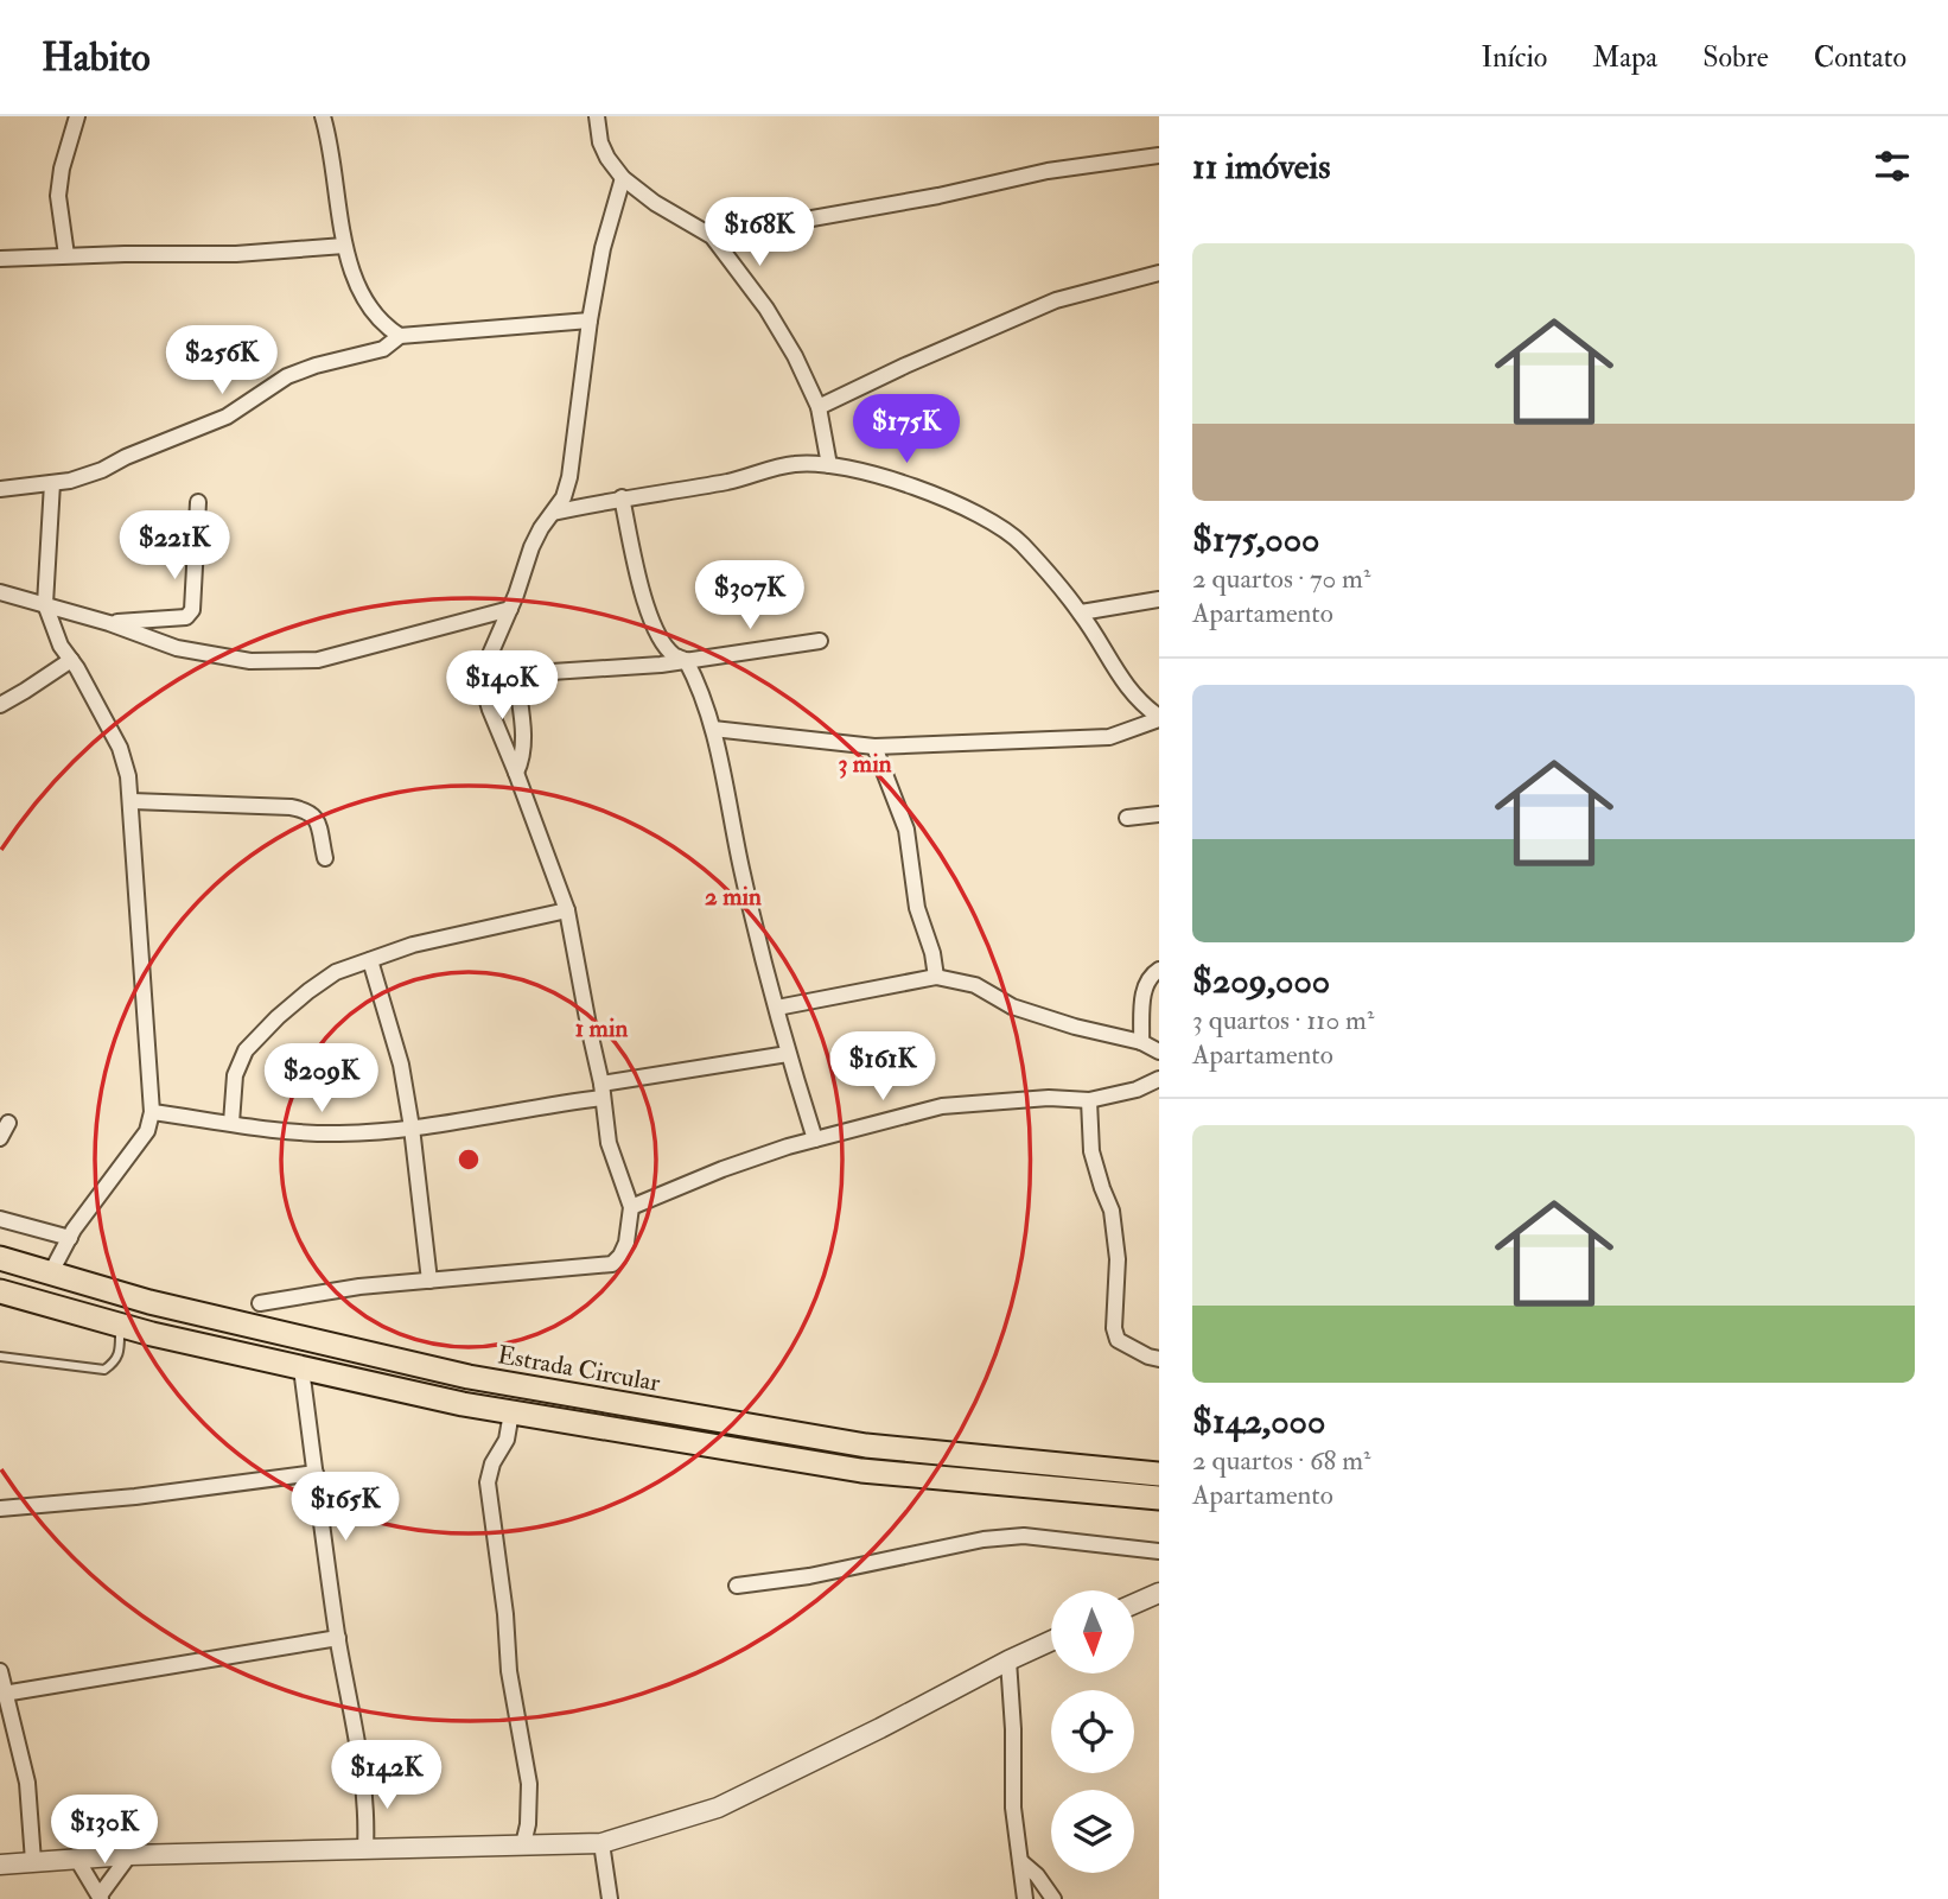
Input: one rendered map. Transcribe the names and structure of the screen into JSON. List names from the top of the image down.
{
  "streets": {
    "main road": ["Estrada Circular"]
  },
  "north": "bottom",
  "page": {
    "header": "Habito",
    "nav": [
      "Início",
      "Mapa",
      "Sobre",
      "Contato"
    ],
    "heading": "11 imóveis",
    "price": [
      "$168K",
      "$256K",
      "$175K",
      "$221K",
      "$307K",
      "$140K",
      "$161K",
      "$209K",
      "$165K",
      "$142K",
      "$130K"
    ],
    "list": [
      {
        "name": "$175,000",
        "note": "2 quartos · 70 m² · Apartamento"
      },
      {
        "name": "$209,000",
        "note": "3 quartos · 110 m² · Apartamento"
      },
      {
        "name": "$142,000",
        "note": "2 quartos · 68 m² · Apartamento"
      }
    ]
  },
  "rings": ["3 min", "2 min", "1 min"]
}
